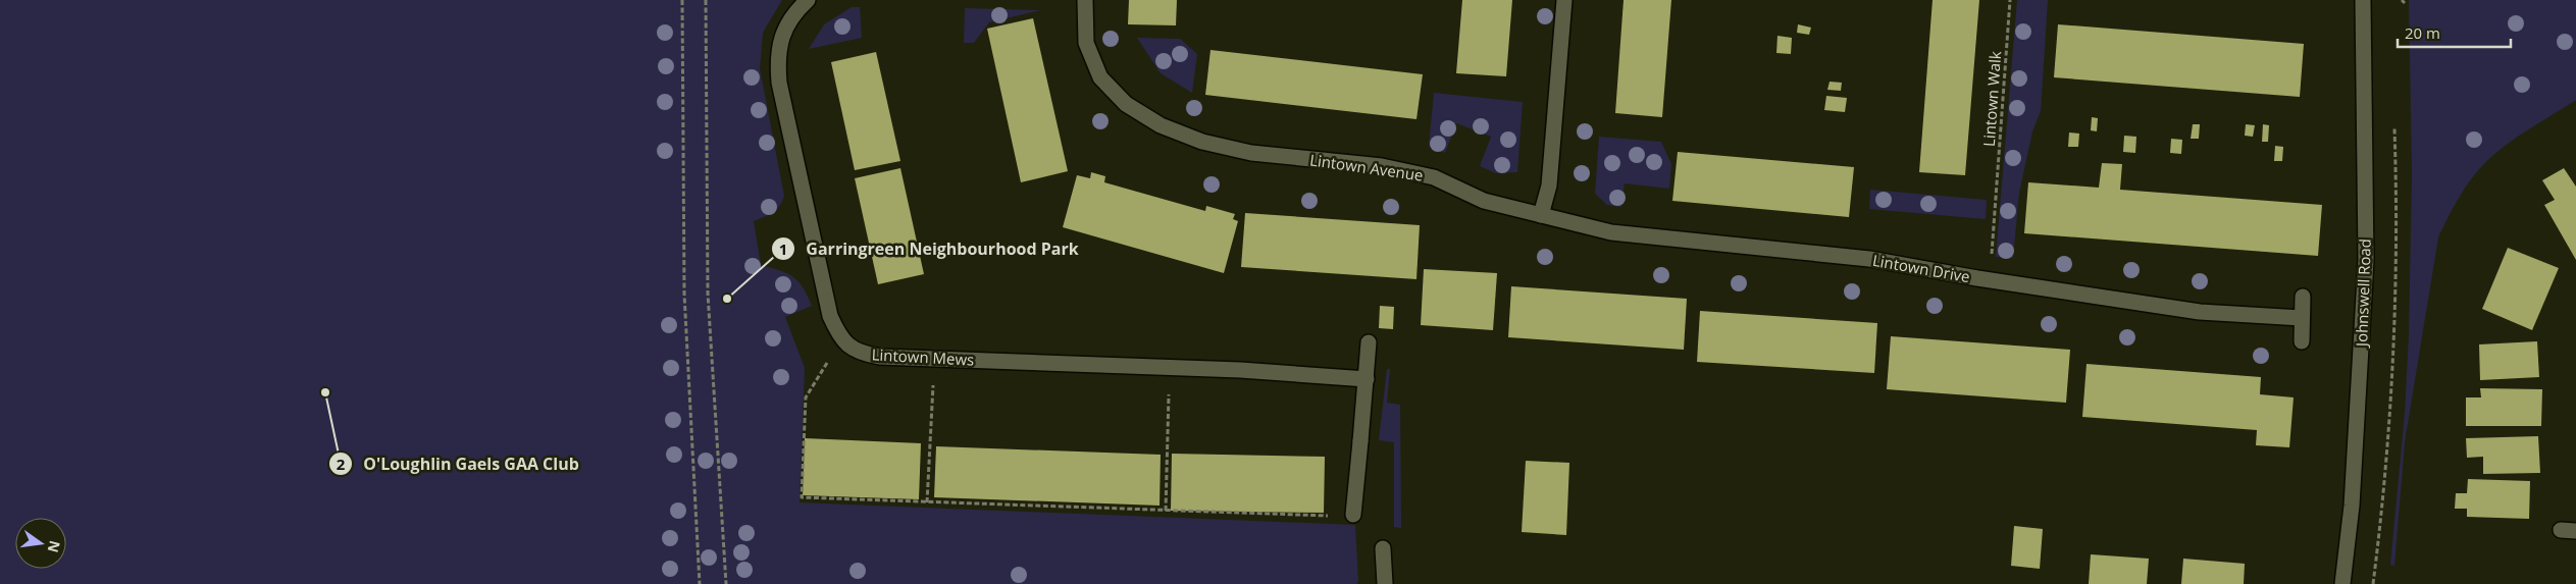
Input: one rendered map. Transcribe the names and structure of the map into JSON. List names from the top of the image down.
{
  "streets": {
    "street": [
      "Lintown Avenue",
      "Lintown Drive",
      "Johnswell Road",
      "Lintown Mews"
    ],
    "path": ["Lintown Walk"]
  },
  "crossings": [
    ["Lintown Avenue", "Lintown Drive"]
  ],
  "places": ["Garringreen Neighbourhood Park", "O'Loughlin Gaels GAA Club"],
  "scale_bar": "20 m",
  "north": "right"
}
